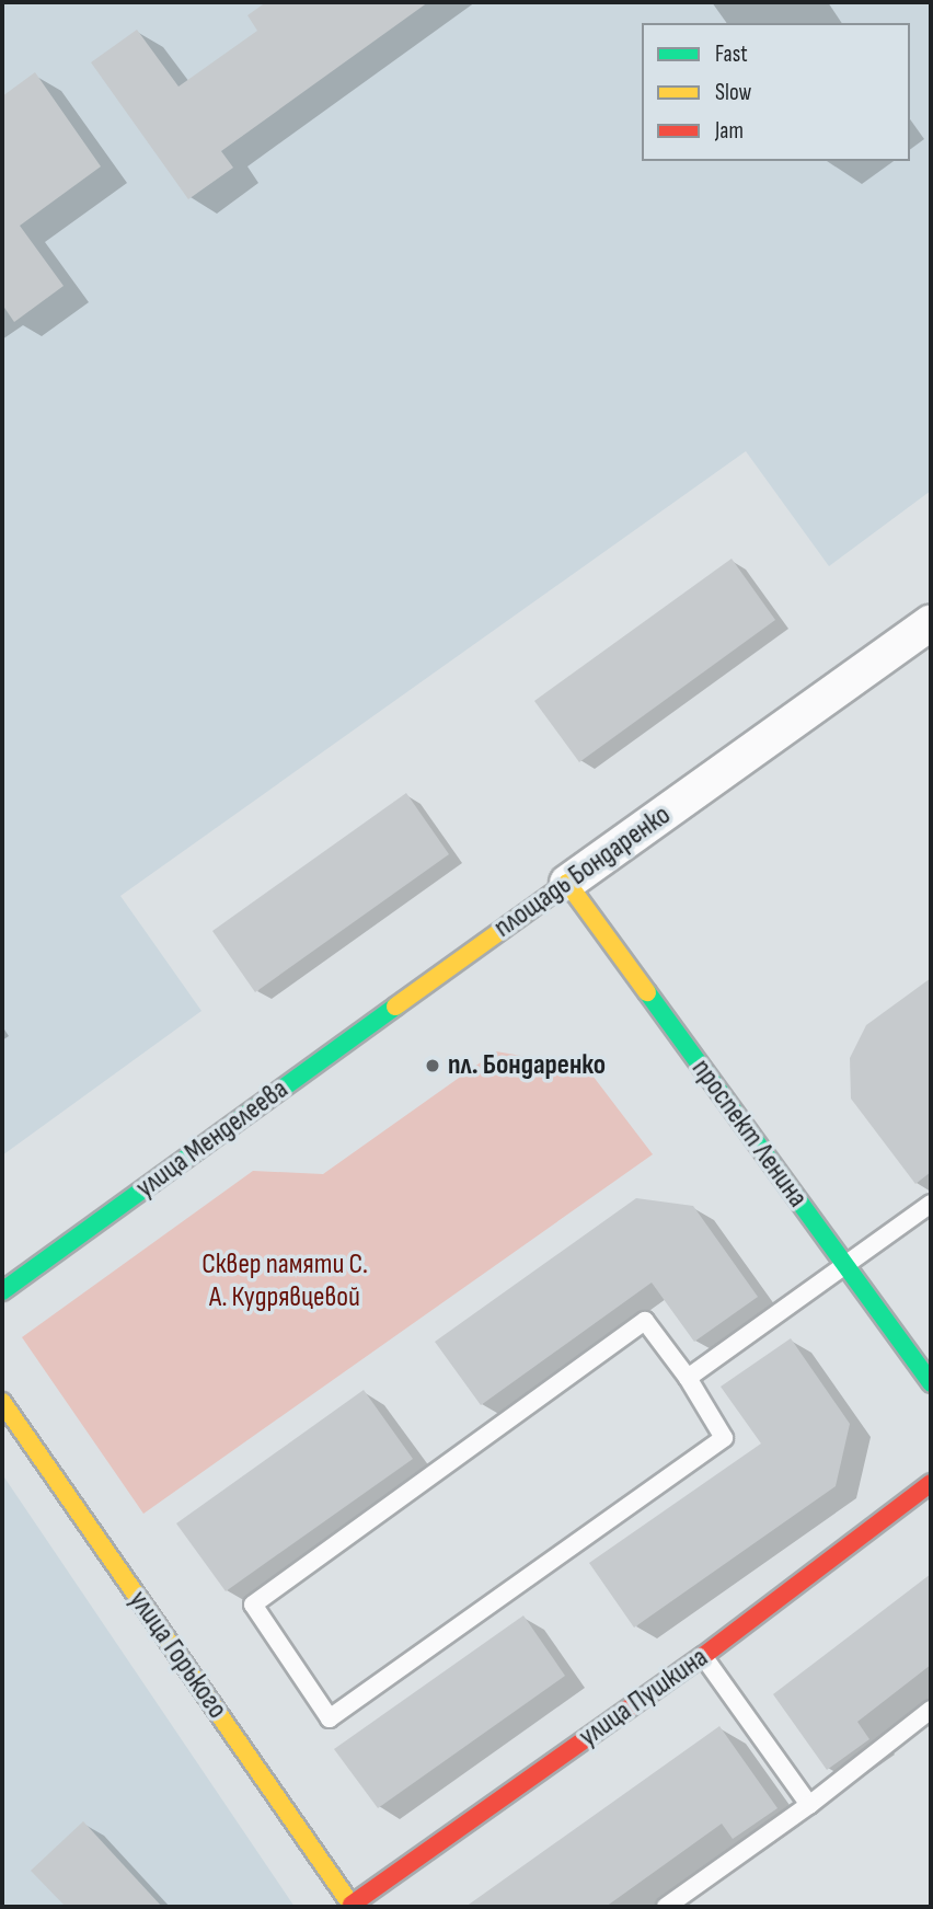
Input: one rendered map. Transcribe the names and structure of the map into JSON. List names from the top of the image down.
{
  "streets": {
    "main road": [
      "площадь Бондаренко",
      "проспект Ленина",
      "улица Менделеева",
      "улица Горького",
      "улица Пушкина"
    ]
  },
  "crossings": [
    ["площадь Бондаренко", "проспект Ленина"],
    ["площадь Бондаренко", "улица Менделеева"],
    ["улица Горького", "улица Пушкина"]
  ],
  "parks": ["Сквер памяти С. А. Кудрявцевой"],
  "places": ["пл. Бондаренко"],
  "legend": ["Fast", "Slow", "Jam"]
}
